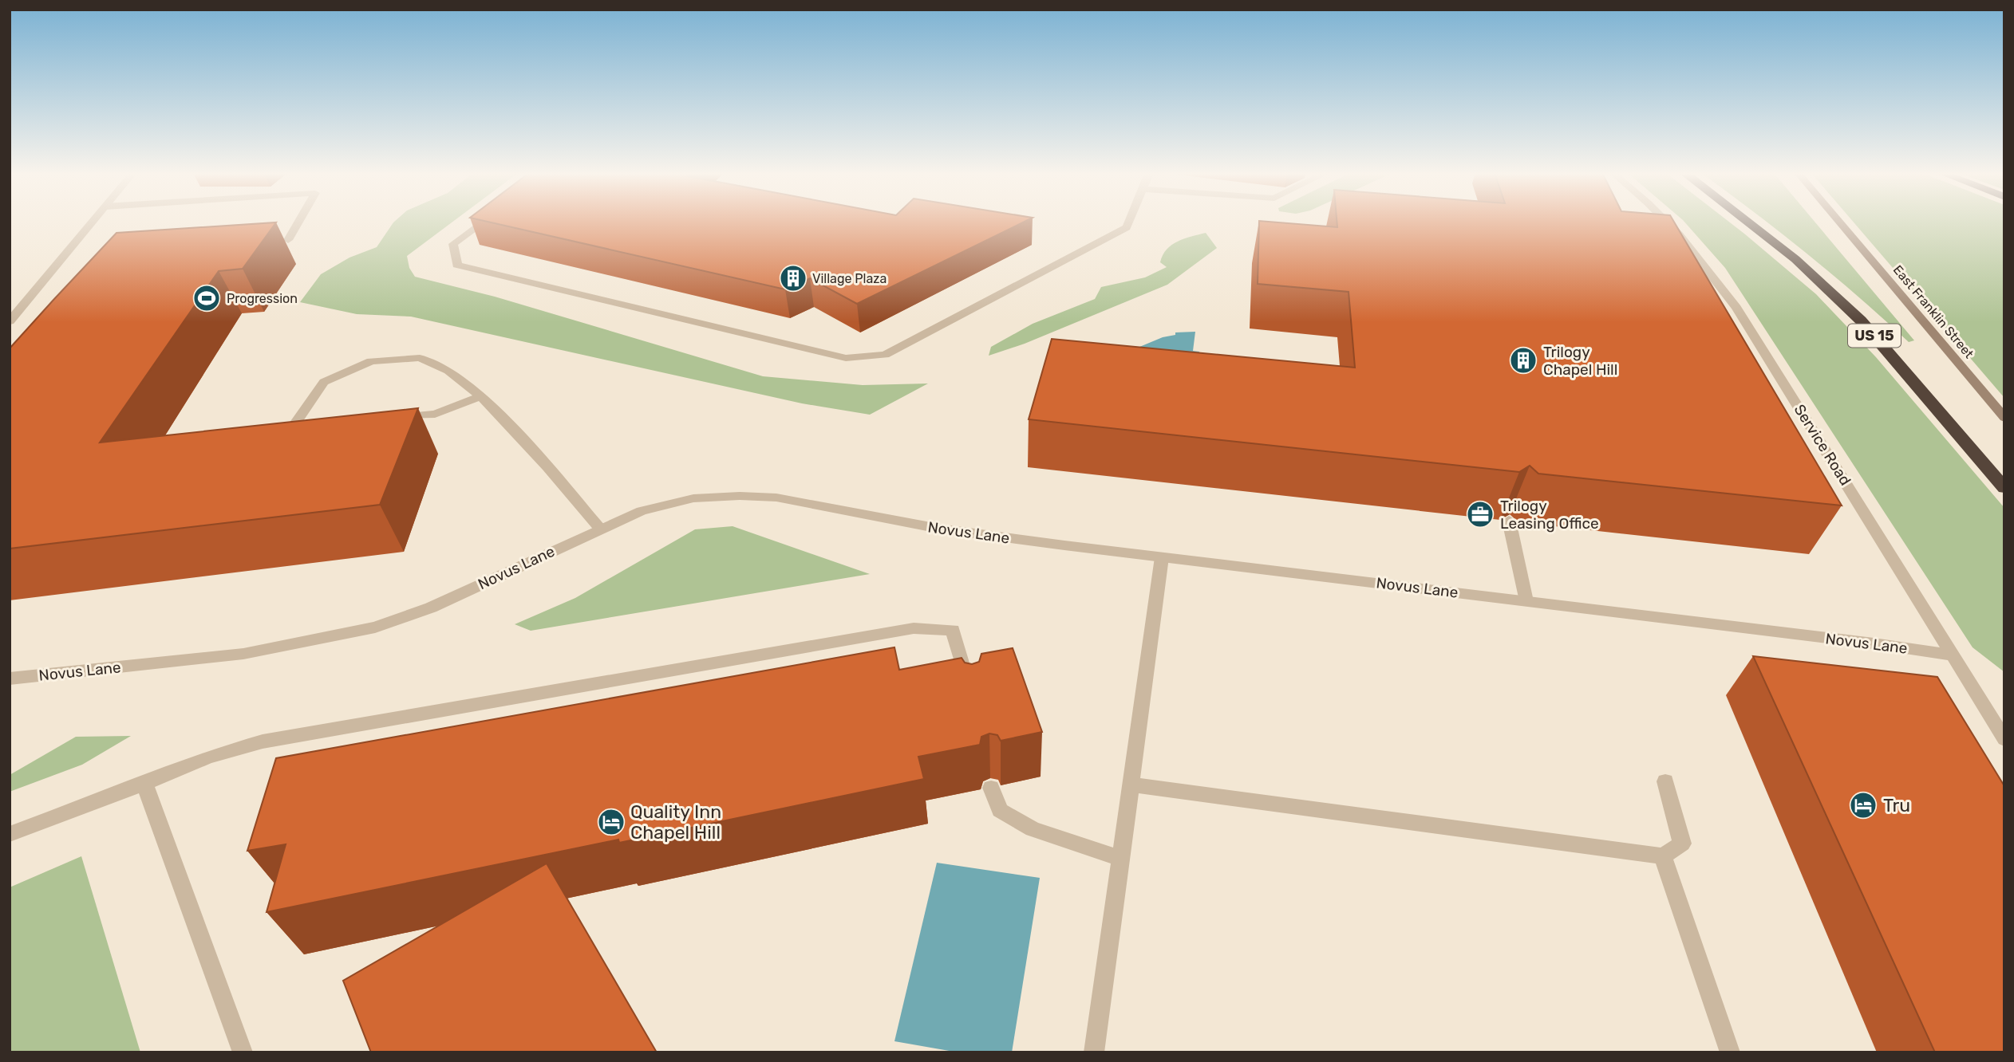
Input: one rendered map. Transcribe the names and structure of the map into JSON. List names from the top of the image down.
{
  "streets": {
    "highway": ["US 15"],
    "main road": ["East Franklin Street"],
    "street": ["Service Road", "Novus Lane"]
  },
  "crossings": [
    ["Service Road", "Novus Lane"]
  ],
  "places": {
    "building": ["Village Plaza", "Trilogy Chapel Hill"],
    "sports": ["Progression"],
    "office": ["Trilogy Leasing Office"],
    "hotel": ["Tru", "Quality Inn Chapel Hill"]
  }
}
